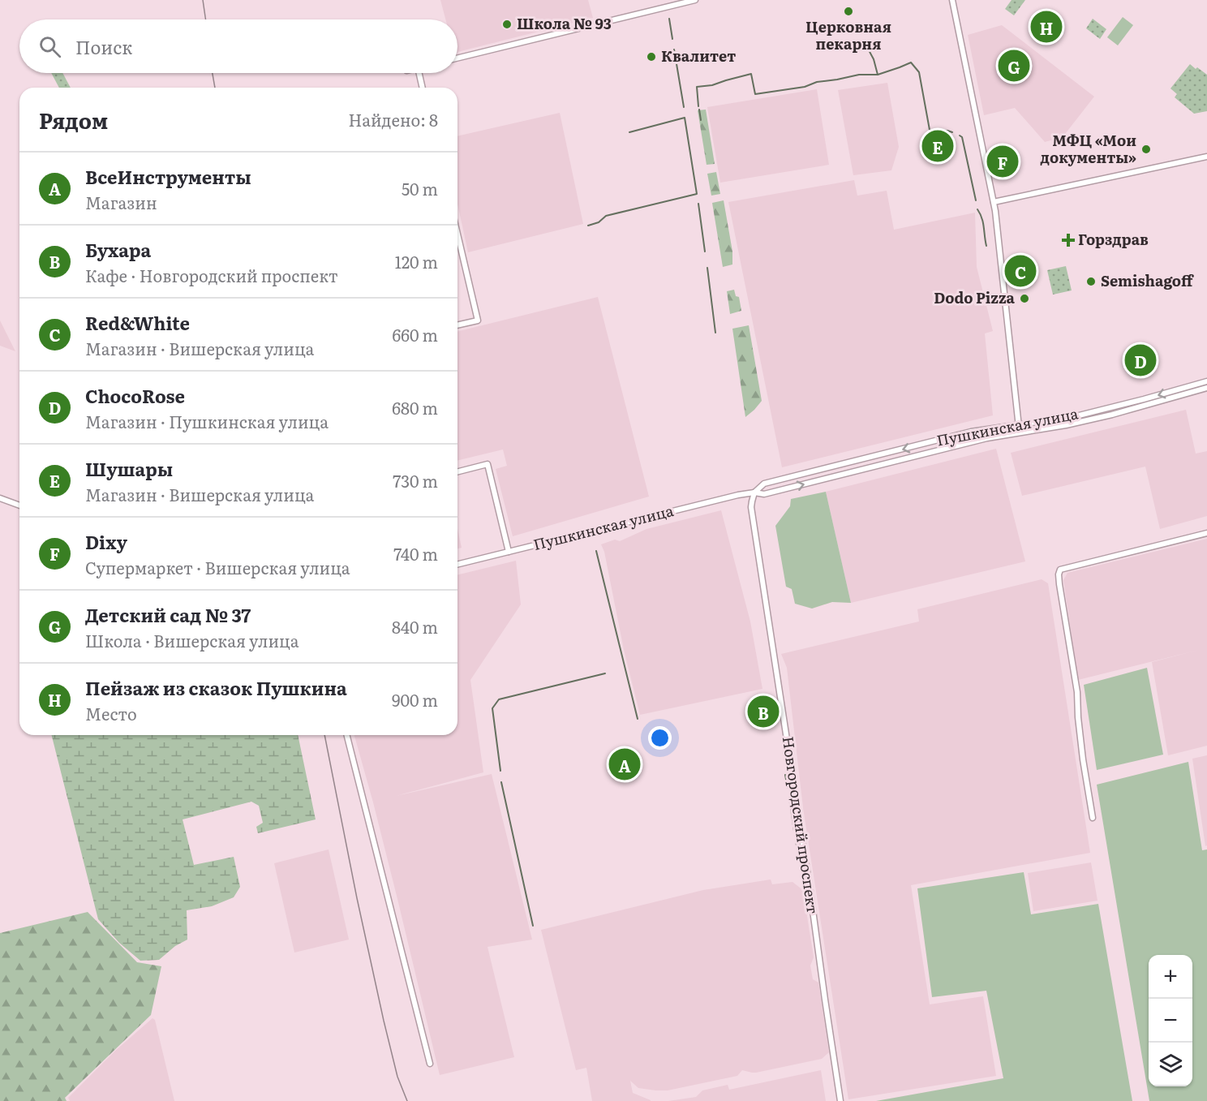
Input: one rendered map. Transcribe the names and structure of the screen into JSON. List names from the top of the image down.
{
  "streets": {
    "street": ["Пушкинская улица", "Новгородский проспект"]
  },
  "crossings": [
    ["Пушкинская улица", "Новгородский проспект"]
  ],
  "places": {
    "other": [
      "Церковная пекарня",
      "Школа № 93",
      "Квалитет",
      "МФЦ «Мои документы»",
      "Semishagoff",
      "Dodo Pizza"
    ],
    "health": ["Горздрав"]
  },
  "page": {
    "pins": [
      "H",
      "G",
      "E",
      "F",
      "C",
      "D",
      "B",
      "A"
    ],
    "search": "Поиск",
    "heading": ["Рядом", "Найдено: 8"],
    "list": [
      {
        "mark": "A",
        "name": "ВсеИнструменты",
        "note": "Магазин",
        "value": "50 m"
      },
      {
        "mark": "B",
        "name": "Бухара",
        "note": "Кафе · Новгородский проспект",
        "value": "120 m"
      },
      {
        "mark": "C",
        "name": "Red&White",
        "note": "Магазин · Вишерская улица",
        "value": "660 m"
      },
      {
        "mark": "D",
        "name": "ChocoRose",
        "note": "Магазин · Пушкинская улица",
        "value": "680 m"
      },
      {
        "mark": "E",
        "name": "Шушары",
        "note": "Магазин · Вишерская улица",
        "value": "730 m"
      },
      {
        "mark": "F",
        "name": "Dixy",
        "note": "Супермаркет · Вишерская улица",
        "value": "740 m"
      },
      {
        "mark": "G",
        "name": "Детский сад № 37",
        "note": "Школа · Вишерская улица",
        "value": "840 m"
      },
      {
        "mark": "H",
        "name": "Пейзаж из сказок Пушкина",
        "note": "Место",
        "value": "900 m"
      }
    ],
    "map_buttons": ["+", "−"]
  }
}
